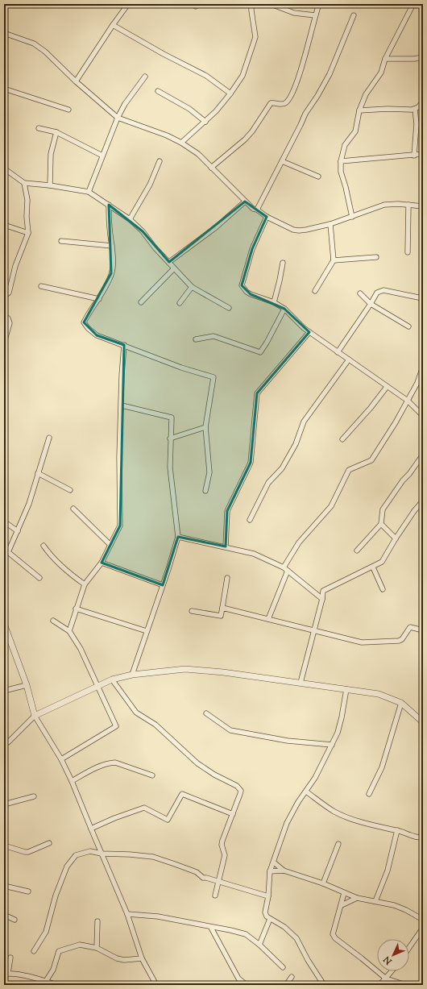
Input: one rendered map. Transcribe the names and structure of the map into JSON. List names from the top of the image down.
{
  "north": "bottom left"
}
